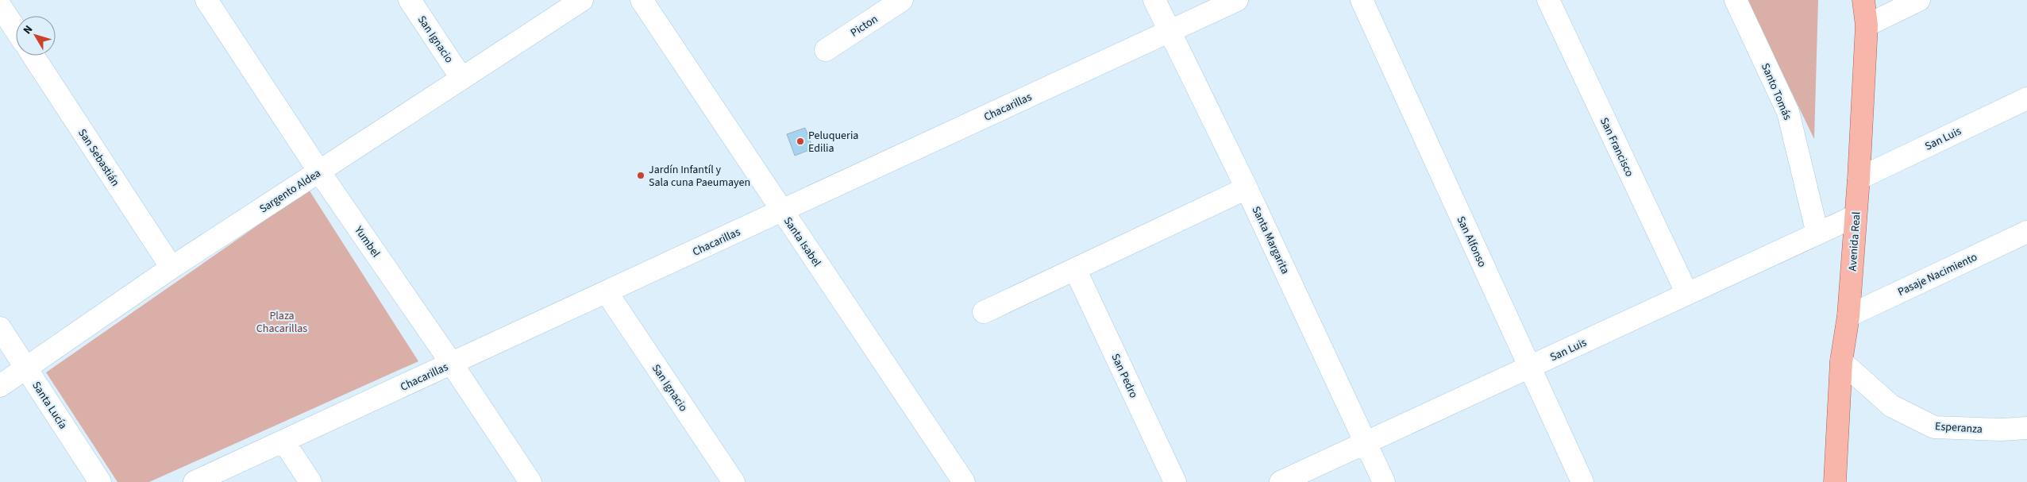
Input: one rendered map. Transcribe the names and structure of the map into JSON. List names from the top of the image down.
{
  "streets": {
    "main road": ["Avenida Real"],
    "street": [
      "Picton",
      "San Ignacio",
      "Santo Tomás",
      "Chacarillas",
      "San Luis",
      "San Francisco",
      "San Sebastián",
      "Sargento Aldea",
      "Santa Margarita",
      "Yumbel",
      "Santa Isabel",
      "San Alfonso",
      "Pasaje Nacimiento",
      "San Pedro",
      "Santa Lucía",
      "Esperanza"
    ]
  },
  "crossings": [
    ["San Ignacio", "Chacarillas"],
    ["San Ignacio", "Sargento Aldea"],
    ["Santo Tomás", "San Luis"],
    ["Chacarillas", "Santa Margarita"],
    ["Chacarillas", "Yumbel"],
    ["Chacarillas", "Santa Isabel"],
    ["San Luis", "San Francisco"],
    ["San Luis", "Santa Margarita"],
    ["San Luis", "San Alfonso"],
    ["San Luis", "Avenida Real"],
    ["San Sebastián", "Sargento Aldea"],
    ["Sargento Aldea", "Yumbel"],
    ["Sargento Aldea", "Santa Lucía"],
    ["Avenida Real", "Pasaje Nacimiento"],
    ["Avenida Real", "Esperanza"]
  ],
  "parks": ["Plaza Chacarillas"],
  "places": ["Peluqueria Edilia", "Jardín Infantíl y Sala cuna Paeumayen"],
  "north": "top left"
}
